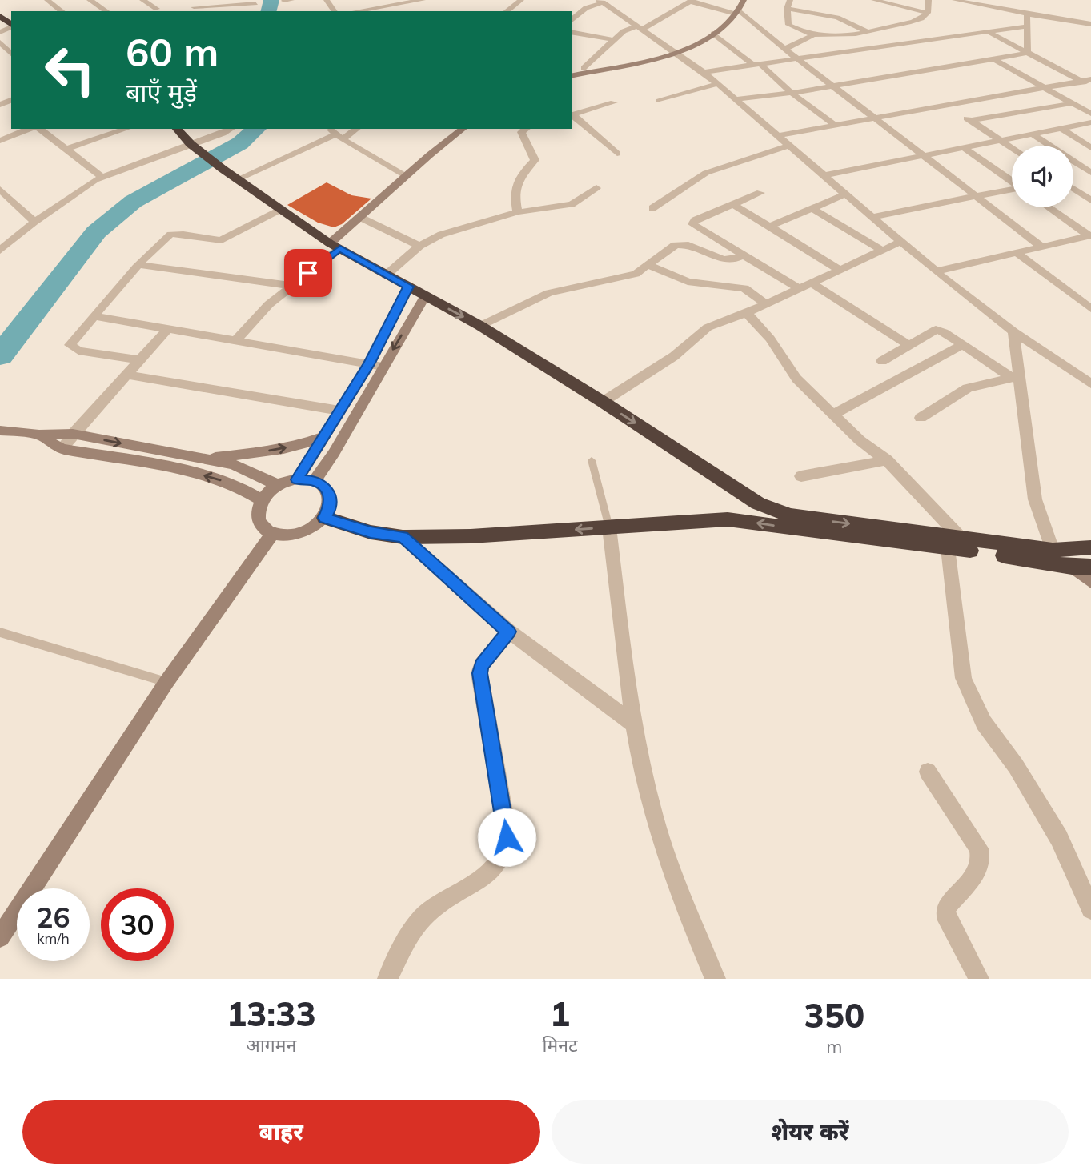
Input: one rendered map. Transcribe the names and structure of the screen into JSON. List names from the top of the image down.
{
  "page": {
    "turn": ["60 m", "बाएँ मुड़ें"],
    "speed": "26 km/h",
    "limit": "30",
    "eta": [
      "13:33",
      "आगमन",
      "1",
      "मिनट",
      "350",
      "m"
    ],
    "buttons": ["बाहर", "शेयर करें"]
  }
}
